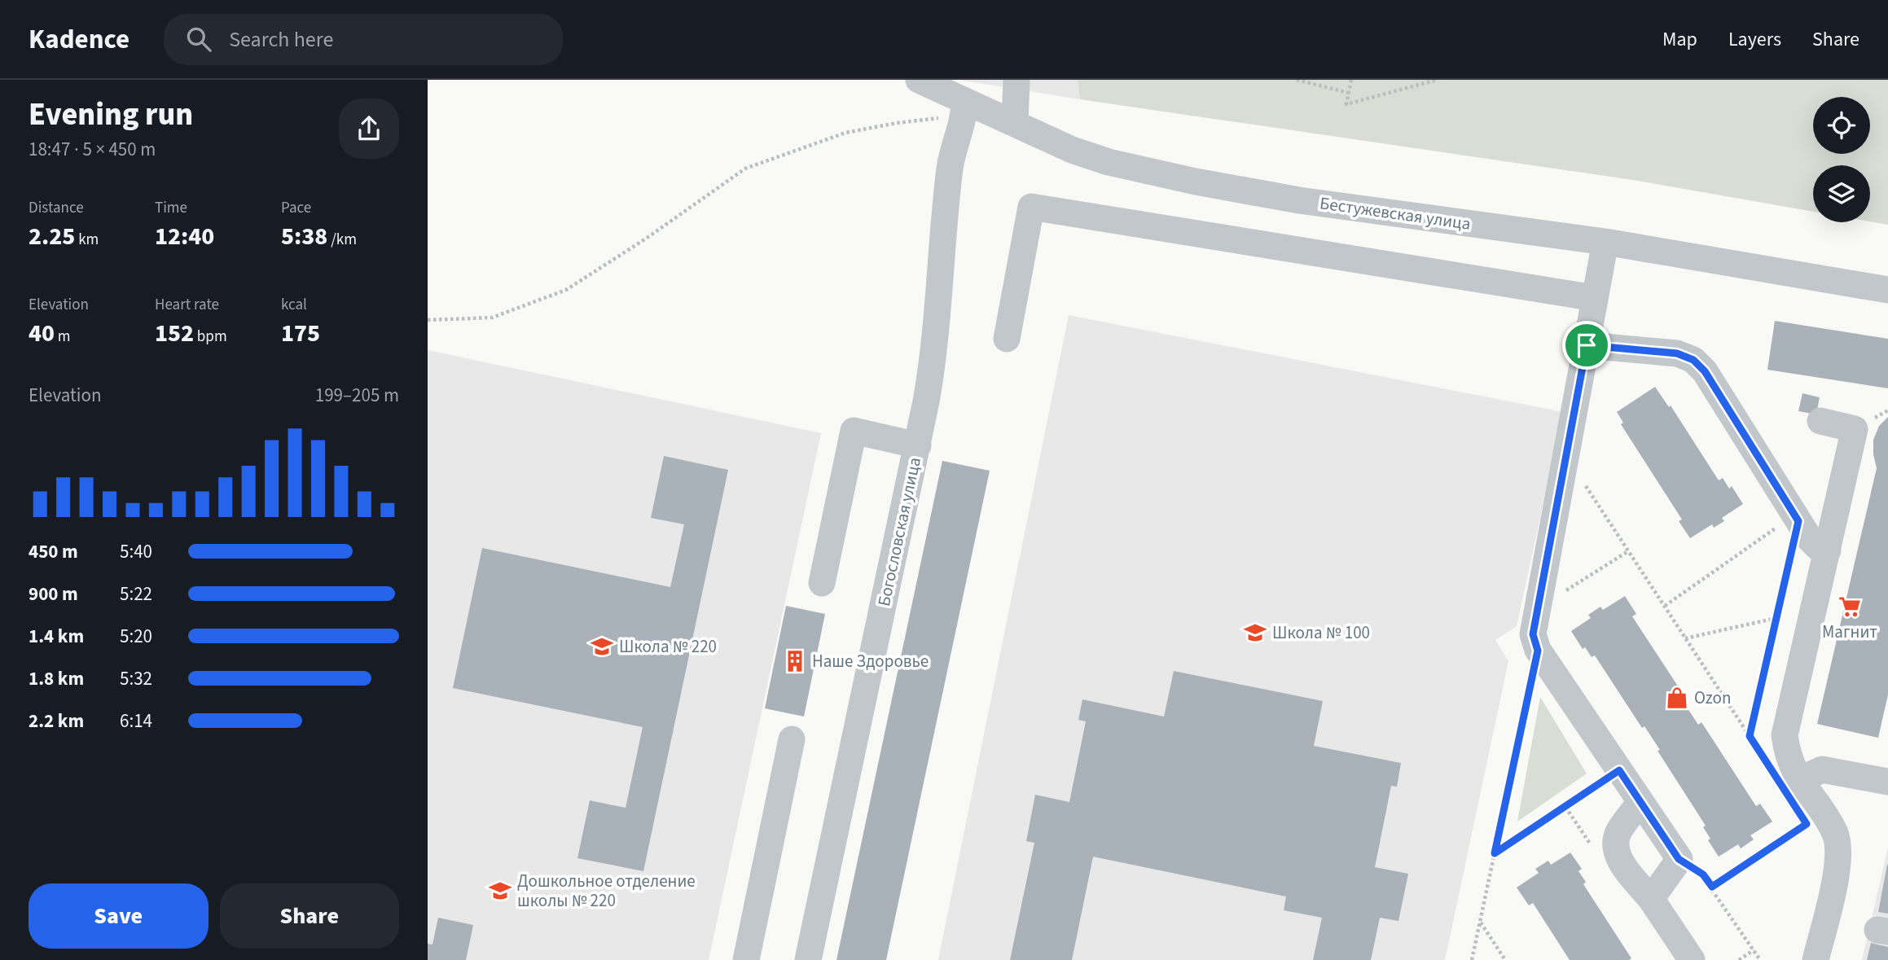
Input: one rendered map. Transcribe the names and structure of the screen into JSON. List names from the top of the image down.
{
  "streets": {
    "street": ["Бестужевская улица", "Богословская улица"]
  },
  "crossings": [
    ["Бестужевская улица", "Богословская улица"]
  ],
  "places": {
    "supermarket": ["Магнит"],
    "school or university": ["Школа № 100", "Школа № 220", "Дошкольное отделение школы № 220"],
    "building": ["Наше Здоровье"],
    "shop": ["Ozon"]
  },
  "page": {
    "header": "Kadence",
    "search": "Search here",
    "nav": ["Map", "Layers", "Share"],
    "heading": ["Evening run", "18:47 · 5 × 450 m"],
    "stats": [
      ["Distance", "2.25 km"],
      ["Time", "12:40"],
      ["Pace", "5:38 /km"],
      ["Elevation", "40 m"],
      ["Heart rate", "152 bpm"],
      ["kcal", "175"]
    ],
    "chart": ["Elevation", "199–205 m"],
    "list": [
      {
        "name": "450 m",
        "note": "5:40"
      },
      {
        "name": "900 m",
        "note": "5:22"
      },
      {
        "name": "1.4 km",
        "note": "5:20"
      },
      {
        "name": "1.8 km",
        "note": "5:32"
      },
      {
        "name": "2.2 km",
        "note": "6:14"
      }
    ],
    "buttons": ["Save", "Share"]
  }
}
